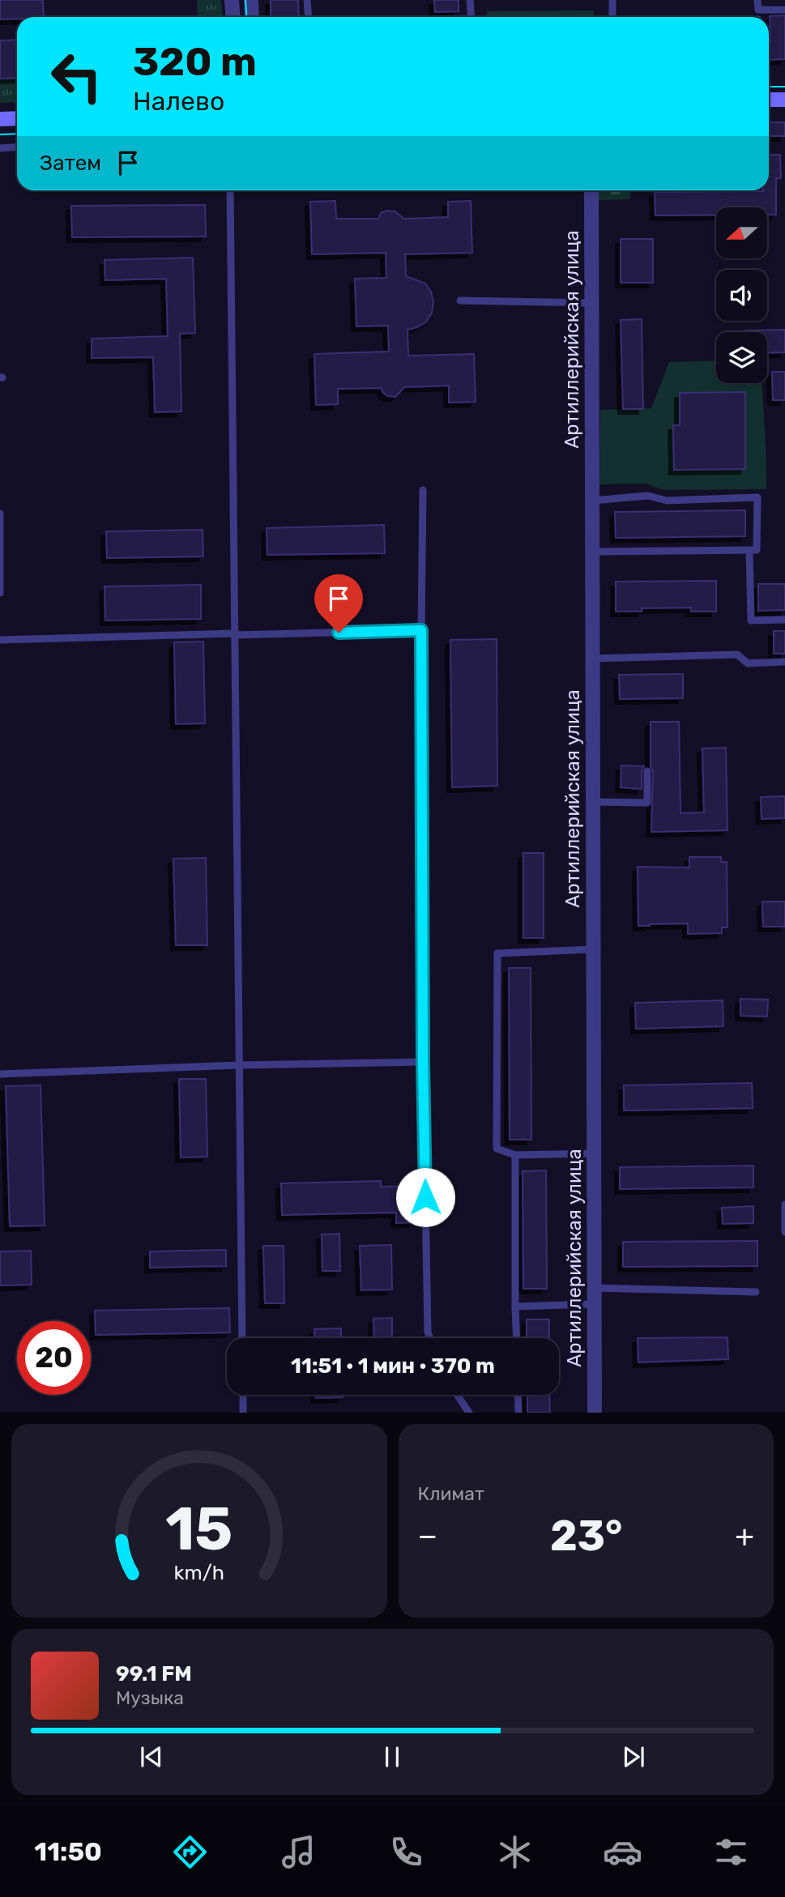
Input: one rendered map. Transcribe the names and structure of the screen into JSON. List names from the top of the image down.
{
  "streets": {
    "street": ["Артиллерийская улица"]
  },
  "north": "left",
  "page": {
    "turn": ["320 m", "Налево"],
    "then": "Затем",
    "limit": "20",
    "trip": "11:51 · 1 мин · 370 m",
    "tile": "Климат",
    "heat": ["−", "23°", "+"],
    "song": ["99.1 FM", "Музыка"],
    "tabs": "11:50",
    "gauge": ["15", "km/h"]
  }
}
